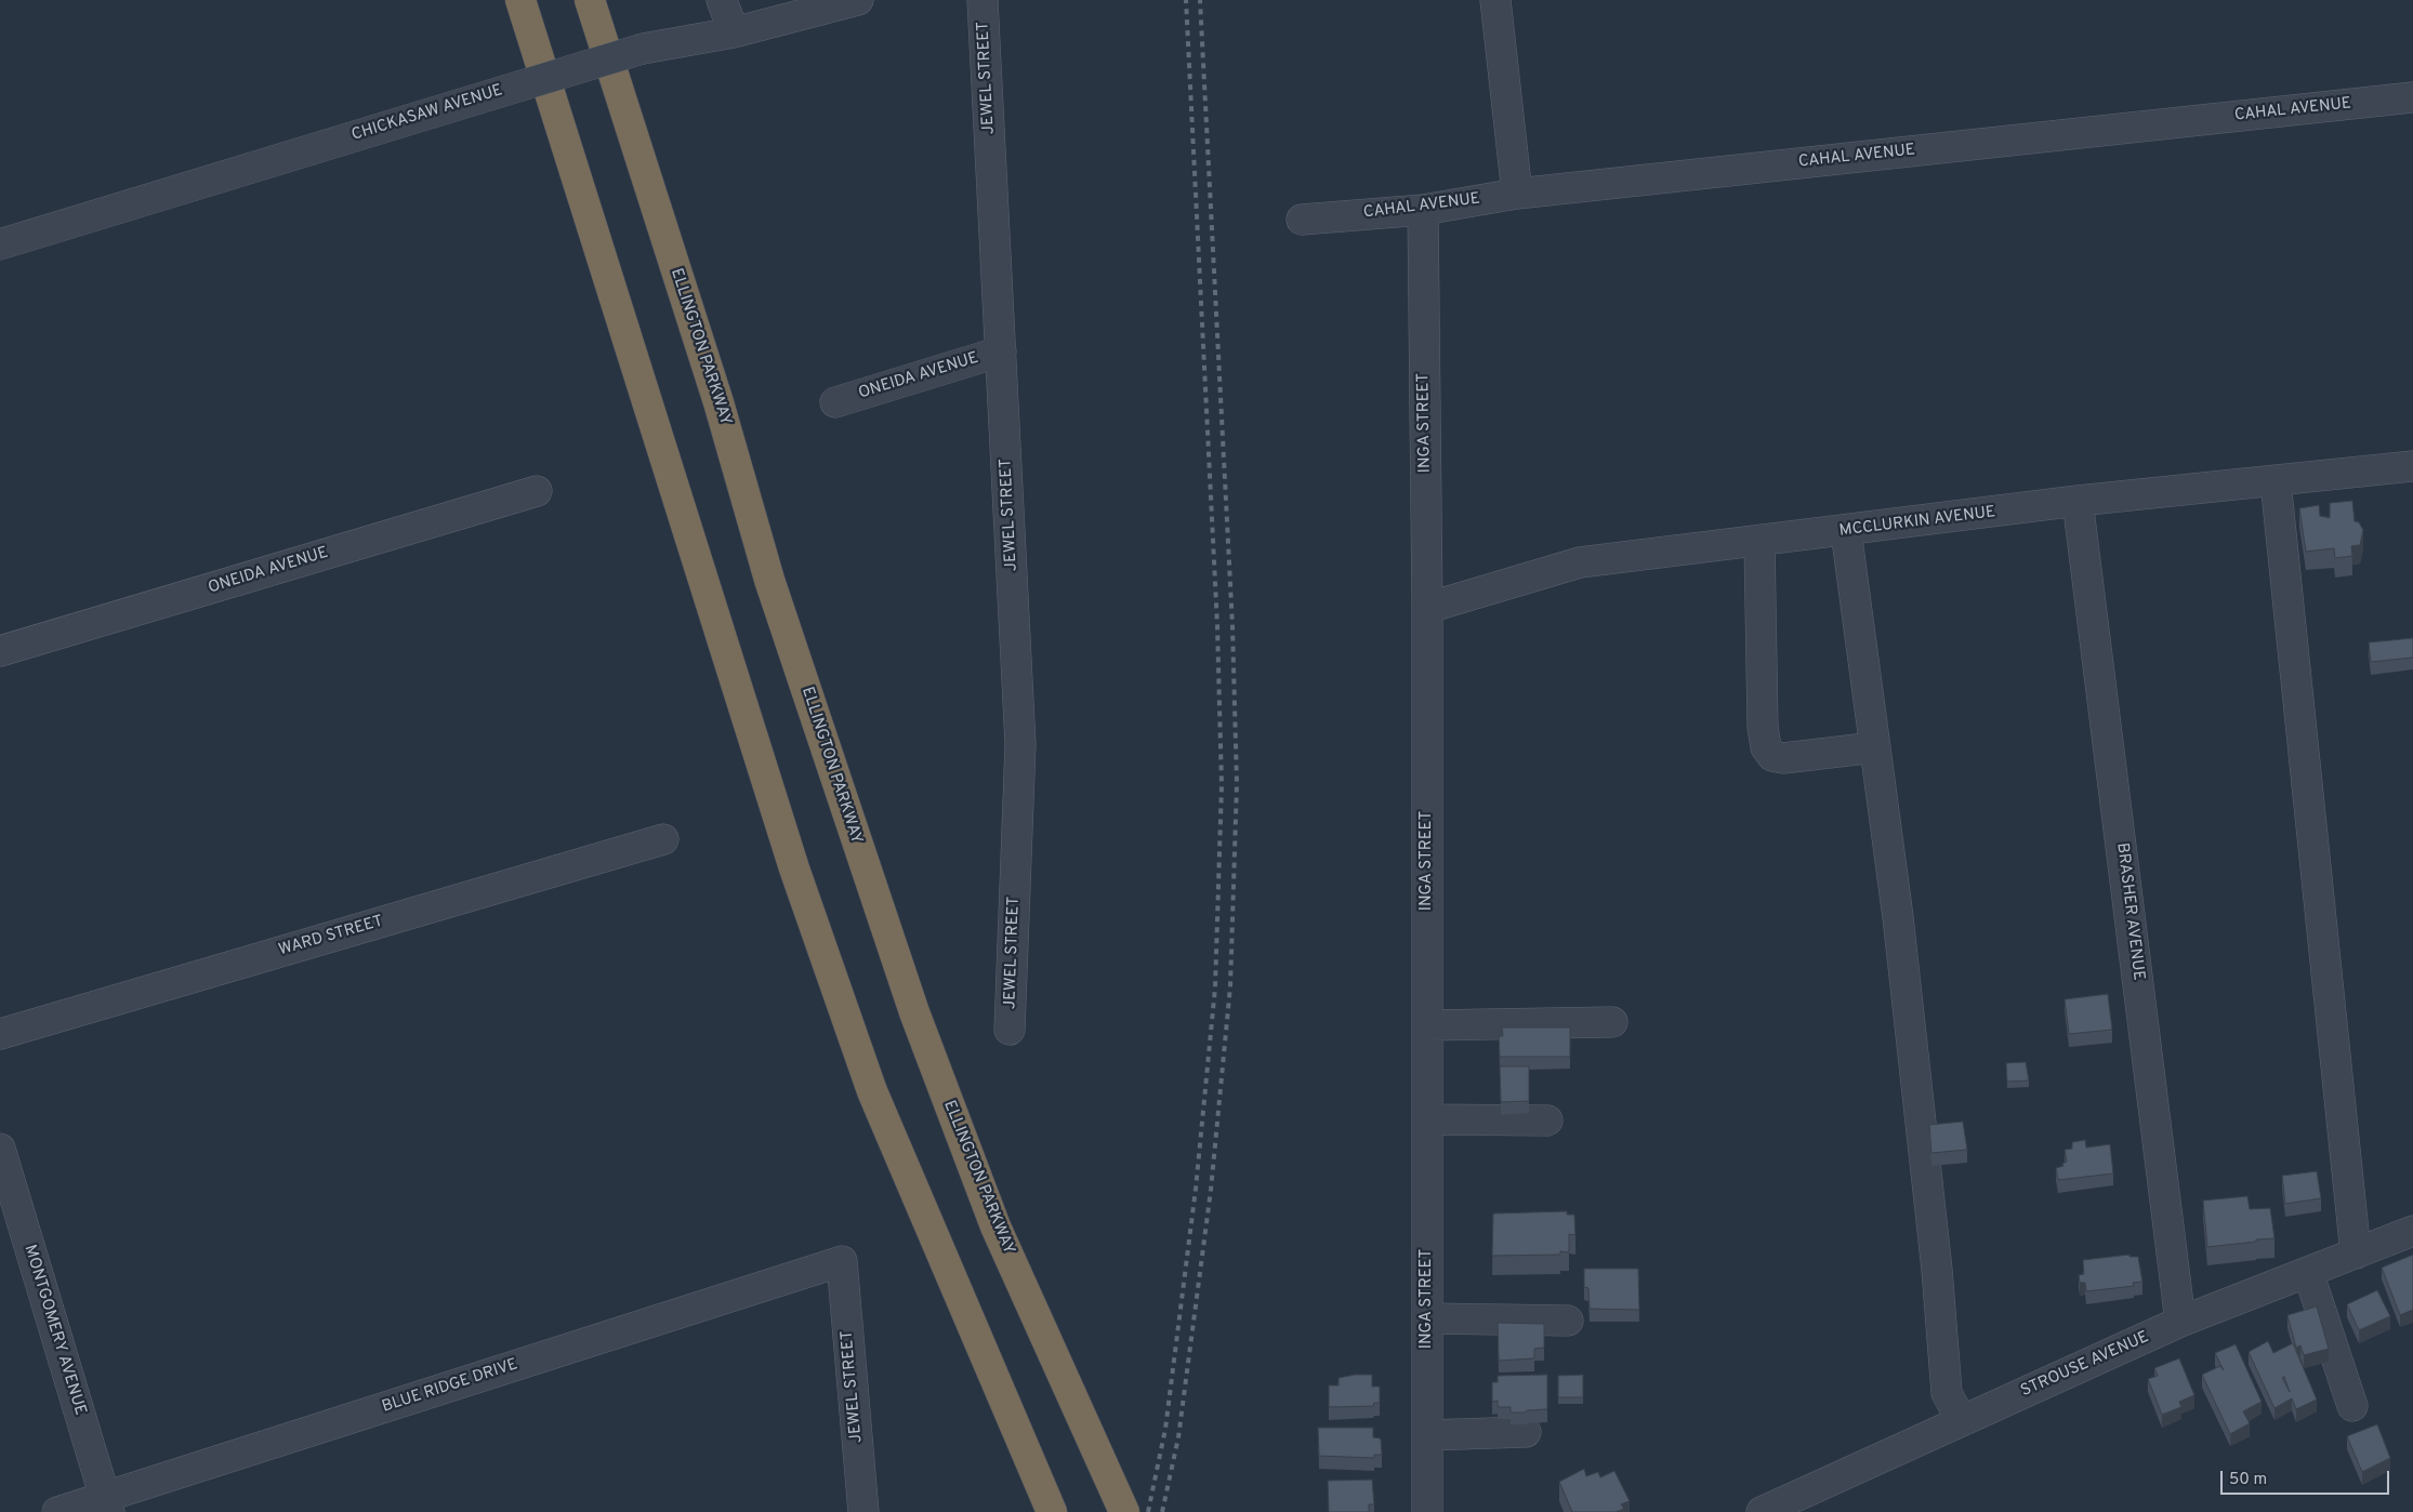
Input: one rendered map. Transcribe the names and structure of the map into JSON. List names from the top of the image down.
{
  "streets": {
    "highway": ["ELLINGTON PARKWAY"],
    "street": [
      "JEWEL STREET",
      "CAHAL AVENUE",
      "CHICKASAW AVENUE",
      "ONEIDA AVENUE",
      "INGA STREET",
      "MCCLURKIN AVENUE",
      "BRASHER AVENUE",
      "WARD STREET",
      "MONTGOMERY AVENUE",
      "STROUSE AVENUE",
      "BLUE RIDGE DRIVE"
    ]
  },
  "crossings": [
    ["JEWEL STREET", "ONEIDA AVENUE"],
    ["JEWEL STREET", "BLUE RIDGE DRIVE"],
    ["CAHAL AVENUE", "INGA STREET"],
    ["INGA STREET", "MCCLURKIN AVENUE"],
    ["MCCLURKIN AVENUE", "BRASHER AVENUE"],
    ["BRASHER AVENUE", "STROUSE AVENUE"],
    ["MONTGOMERY AVENUE", "BLUE RIDGE DRIVE"]
  ],
  "scale_bar": "50 m"
}
